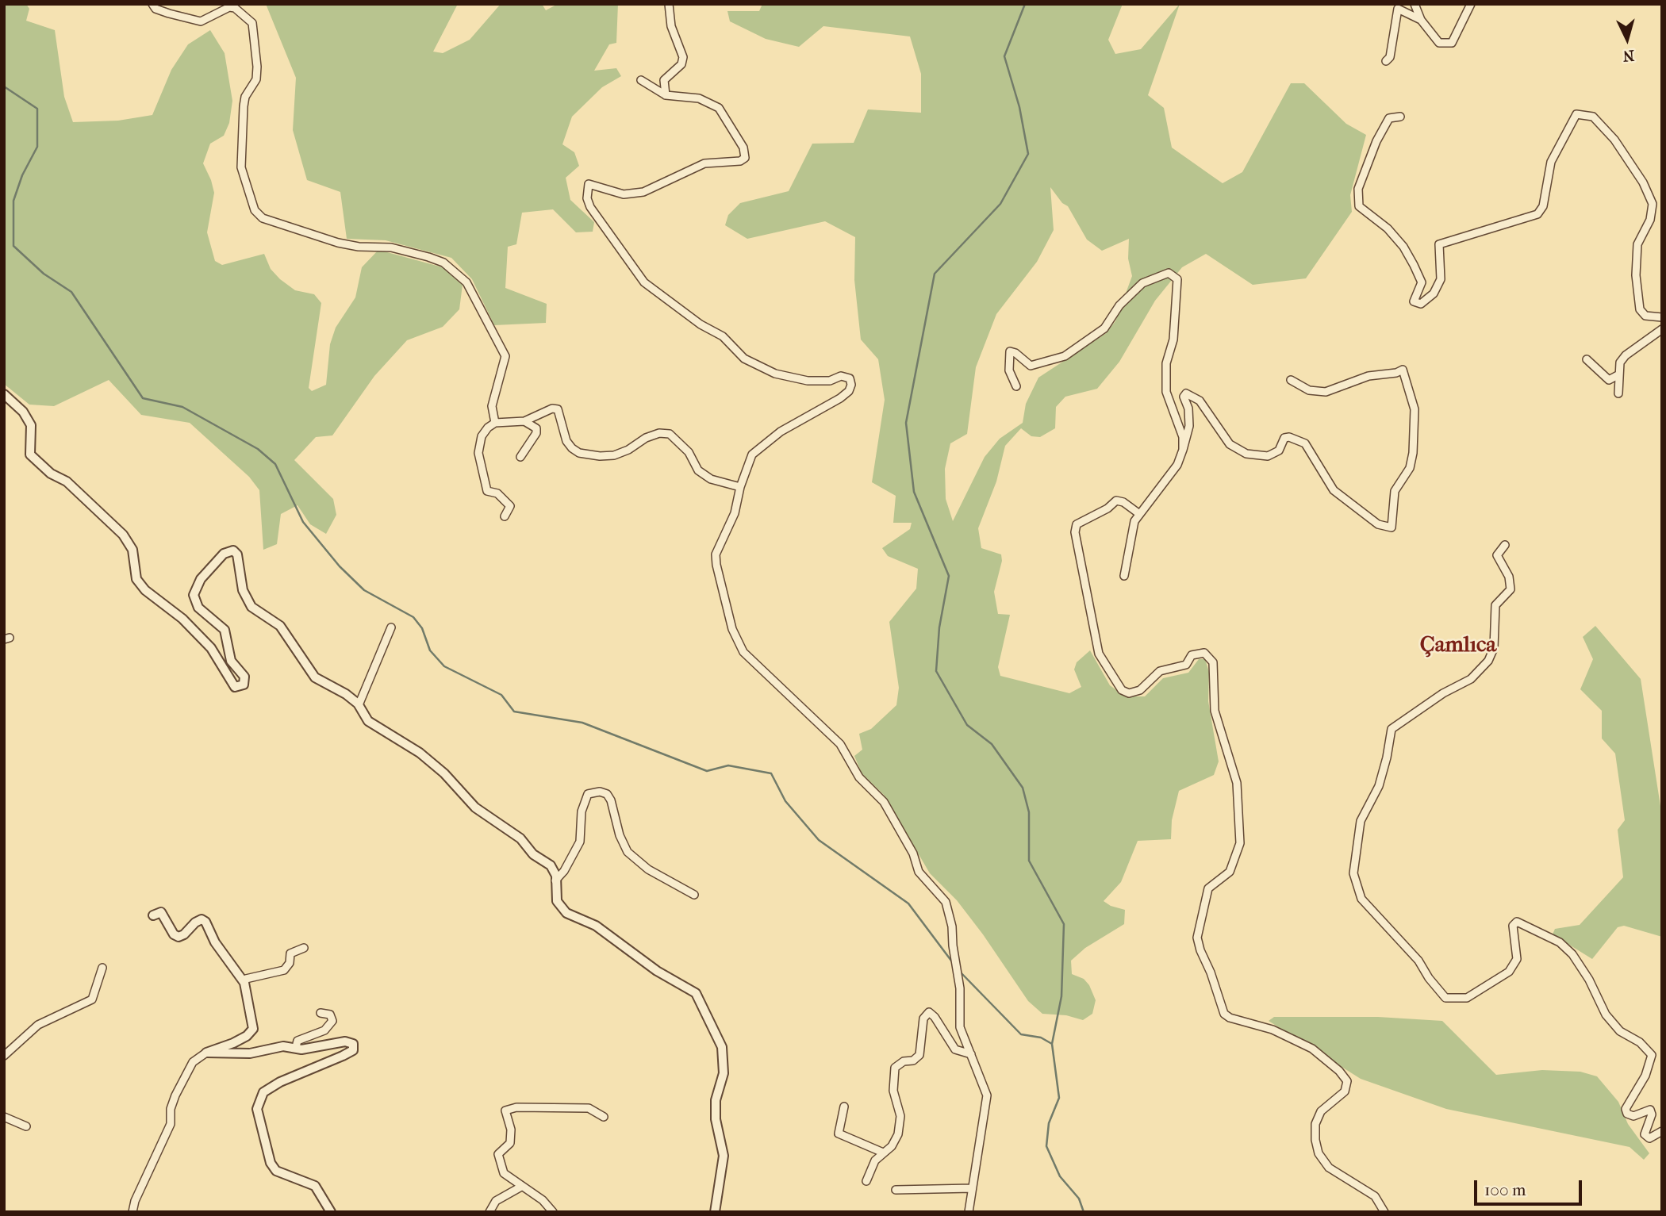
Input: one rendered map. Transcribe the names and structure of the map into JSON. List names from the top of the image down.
{
  "districts": ["Çamlıca"],
  "scale_bar": "100 m",
  "north": "bottom"
}
